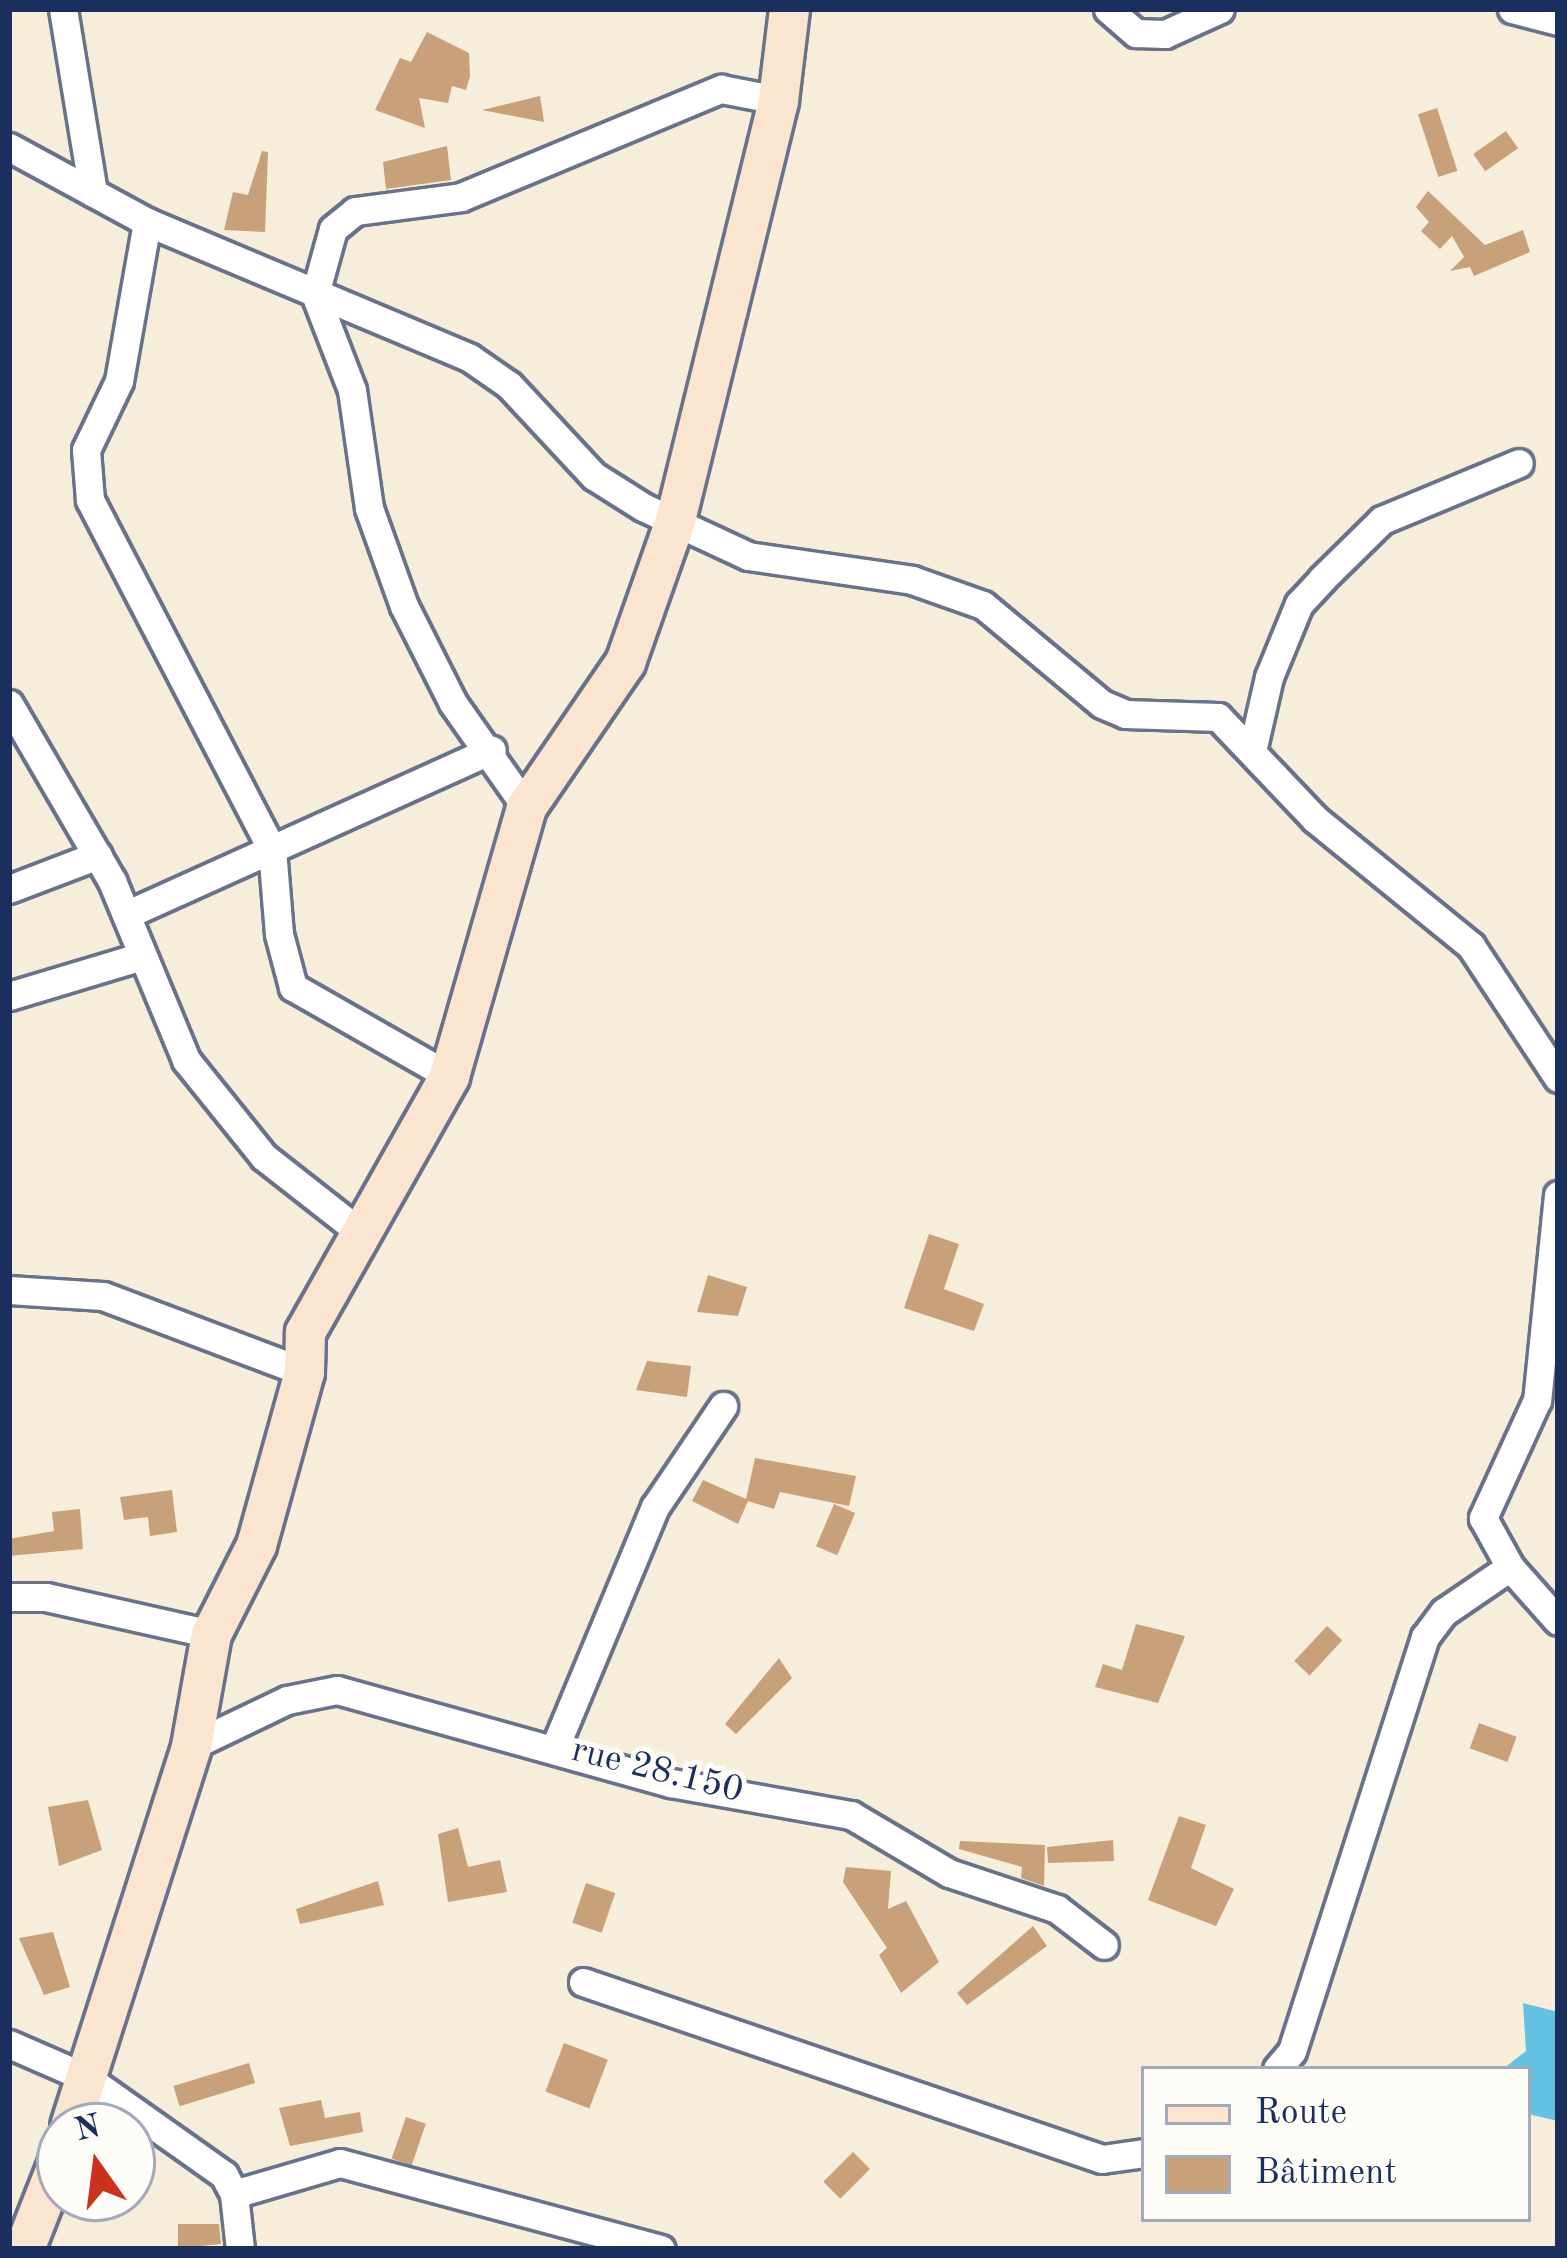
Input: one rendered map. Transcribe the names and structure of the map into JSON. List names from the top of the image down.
{
  "streets": {
    "street": ["rue 28.150"]
  },
  "legend": ["Route", "Bâtiment"],
  "north": "top"
}
